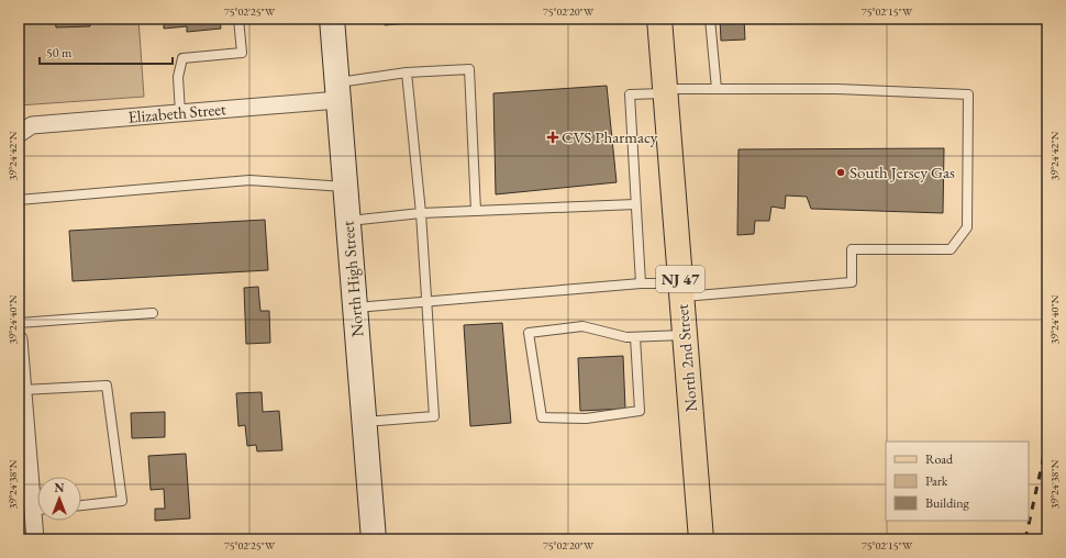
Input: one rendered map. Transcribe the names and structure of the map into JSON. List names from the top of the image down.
{
  "streets": {
    "main road": ["NJ 47", "North 2nd Street"],
    "street": ["Elizabeth Street", "North High Street"]
  },
  "crossings": [
    ["Elizabeth Street", "North High Street"]
  ],
  "places": {
    "health": ["CVS Pharmacy"],
    "other": ["South Jersey Gas"]
  },
  "legend": ["Road", "Park", "Building"],
  "scale_bar": "50 m",
  "north": "top",
  "coordinates": [
    "75°02'25\"W",
    "75°02'20\"W",
    "75°02'15\"W",
    "39°24'42\"N",
    "39°24'40\"N",
    "39°24'38\"N"
  ]
}
